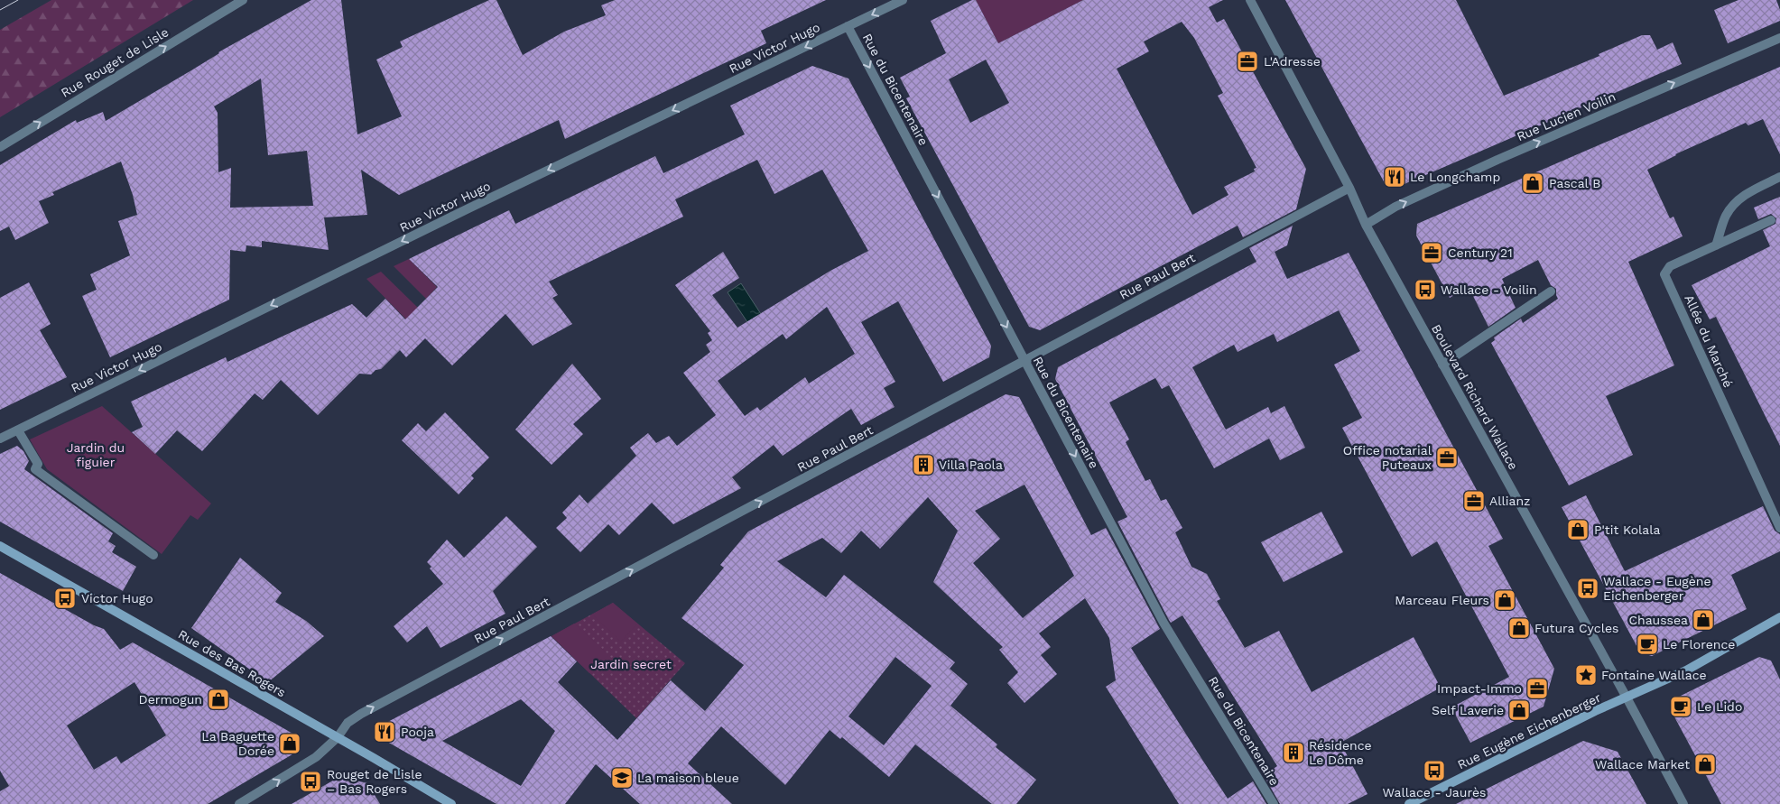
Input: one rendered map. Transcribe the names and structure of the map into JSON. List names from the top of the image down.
{
  "streets": {
    "street": [
      "Rue Victor Hugo",
      "Rue Rouget de Lisle",
      "Rue du Bicentenaire",
      "Rue Lucien Voilin",
      "Rue Paul Bert",
      "Allée du Marché",
      "Boulevard Richard Wallace",
      "Rue des Bas Rogers",
      "Rue Eugène Eichenberger"
    ]
  },
  "crossings": [
    ["Rue Victor Hugo", "Rue du Bicentenaire"],
    ["Rue du Bicentenaire", "Rue Paul Bert"],
    ["Rue Lucien Voilin", "Boulevard Richard Wallace"],
    ["Rue Paul Bert", "Boulevard Richard Wallace"],
    ["Rue Paul Bert", "Rue des Bas Rogers"],
    ["Boulevard Richard Wallace", "Rue Eugène Eichenberger"]
  ],
  "one_way": [
    "Rue Victor Hugo",
    "Rue Rouget de Lisle",
    "Rue du Bicentenaire",
    "Rue Lucien Voilin",
    "Rue Paul Bert"
  ],
  "parks": ["Jardin du figuier", "Jardin secret"],
  "places": {
    "office": [
      "L'Adresse",
      "Century 21",
      "Office notarial Puteaux",
      "Allianz",
      "Impact-Immo"
    ],
    "restaurant": ["Le Longchamp", "Pooja"],
    "shop": [
      "Pascal B",
      "P'tit Kolala",
      "Marceau Fleurs",
      "Chaussea",
      "Futura Cycles",
      "Dermogun",
      "Self Laverie",
      "La Baguette Dorée",
      "Wallace Market"
    ],
    "bus stop": [
      "Wallace - Voilin",
      "Wallace - Eugène Eichenberger",
      "Victor Hugo",
      "Wallace - Jaurès",
      "Rouget de Lisle – Bas Rogers"
    ],
    "building": ["Villa Paola", "Résidence Le Dôme"],
    "cafe": ["Le Florence", "Le Lido"],
    "place": ["Fontaine Wallace"],
    "school or university": ["La maison bleue"]
  }
}
